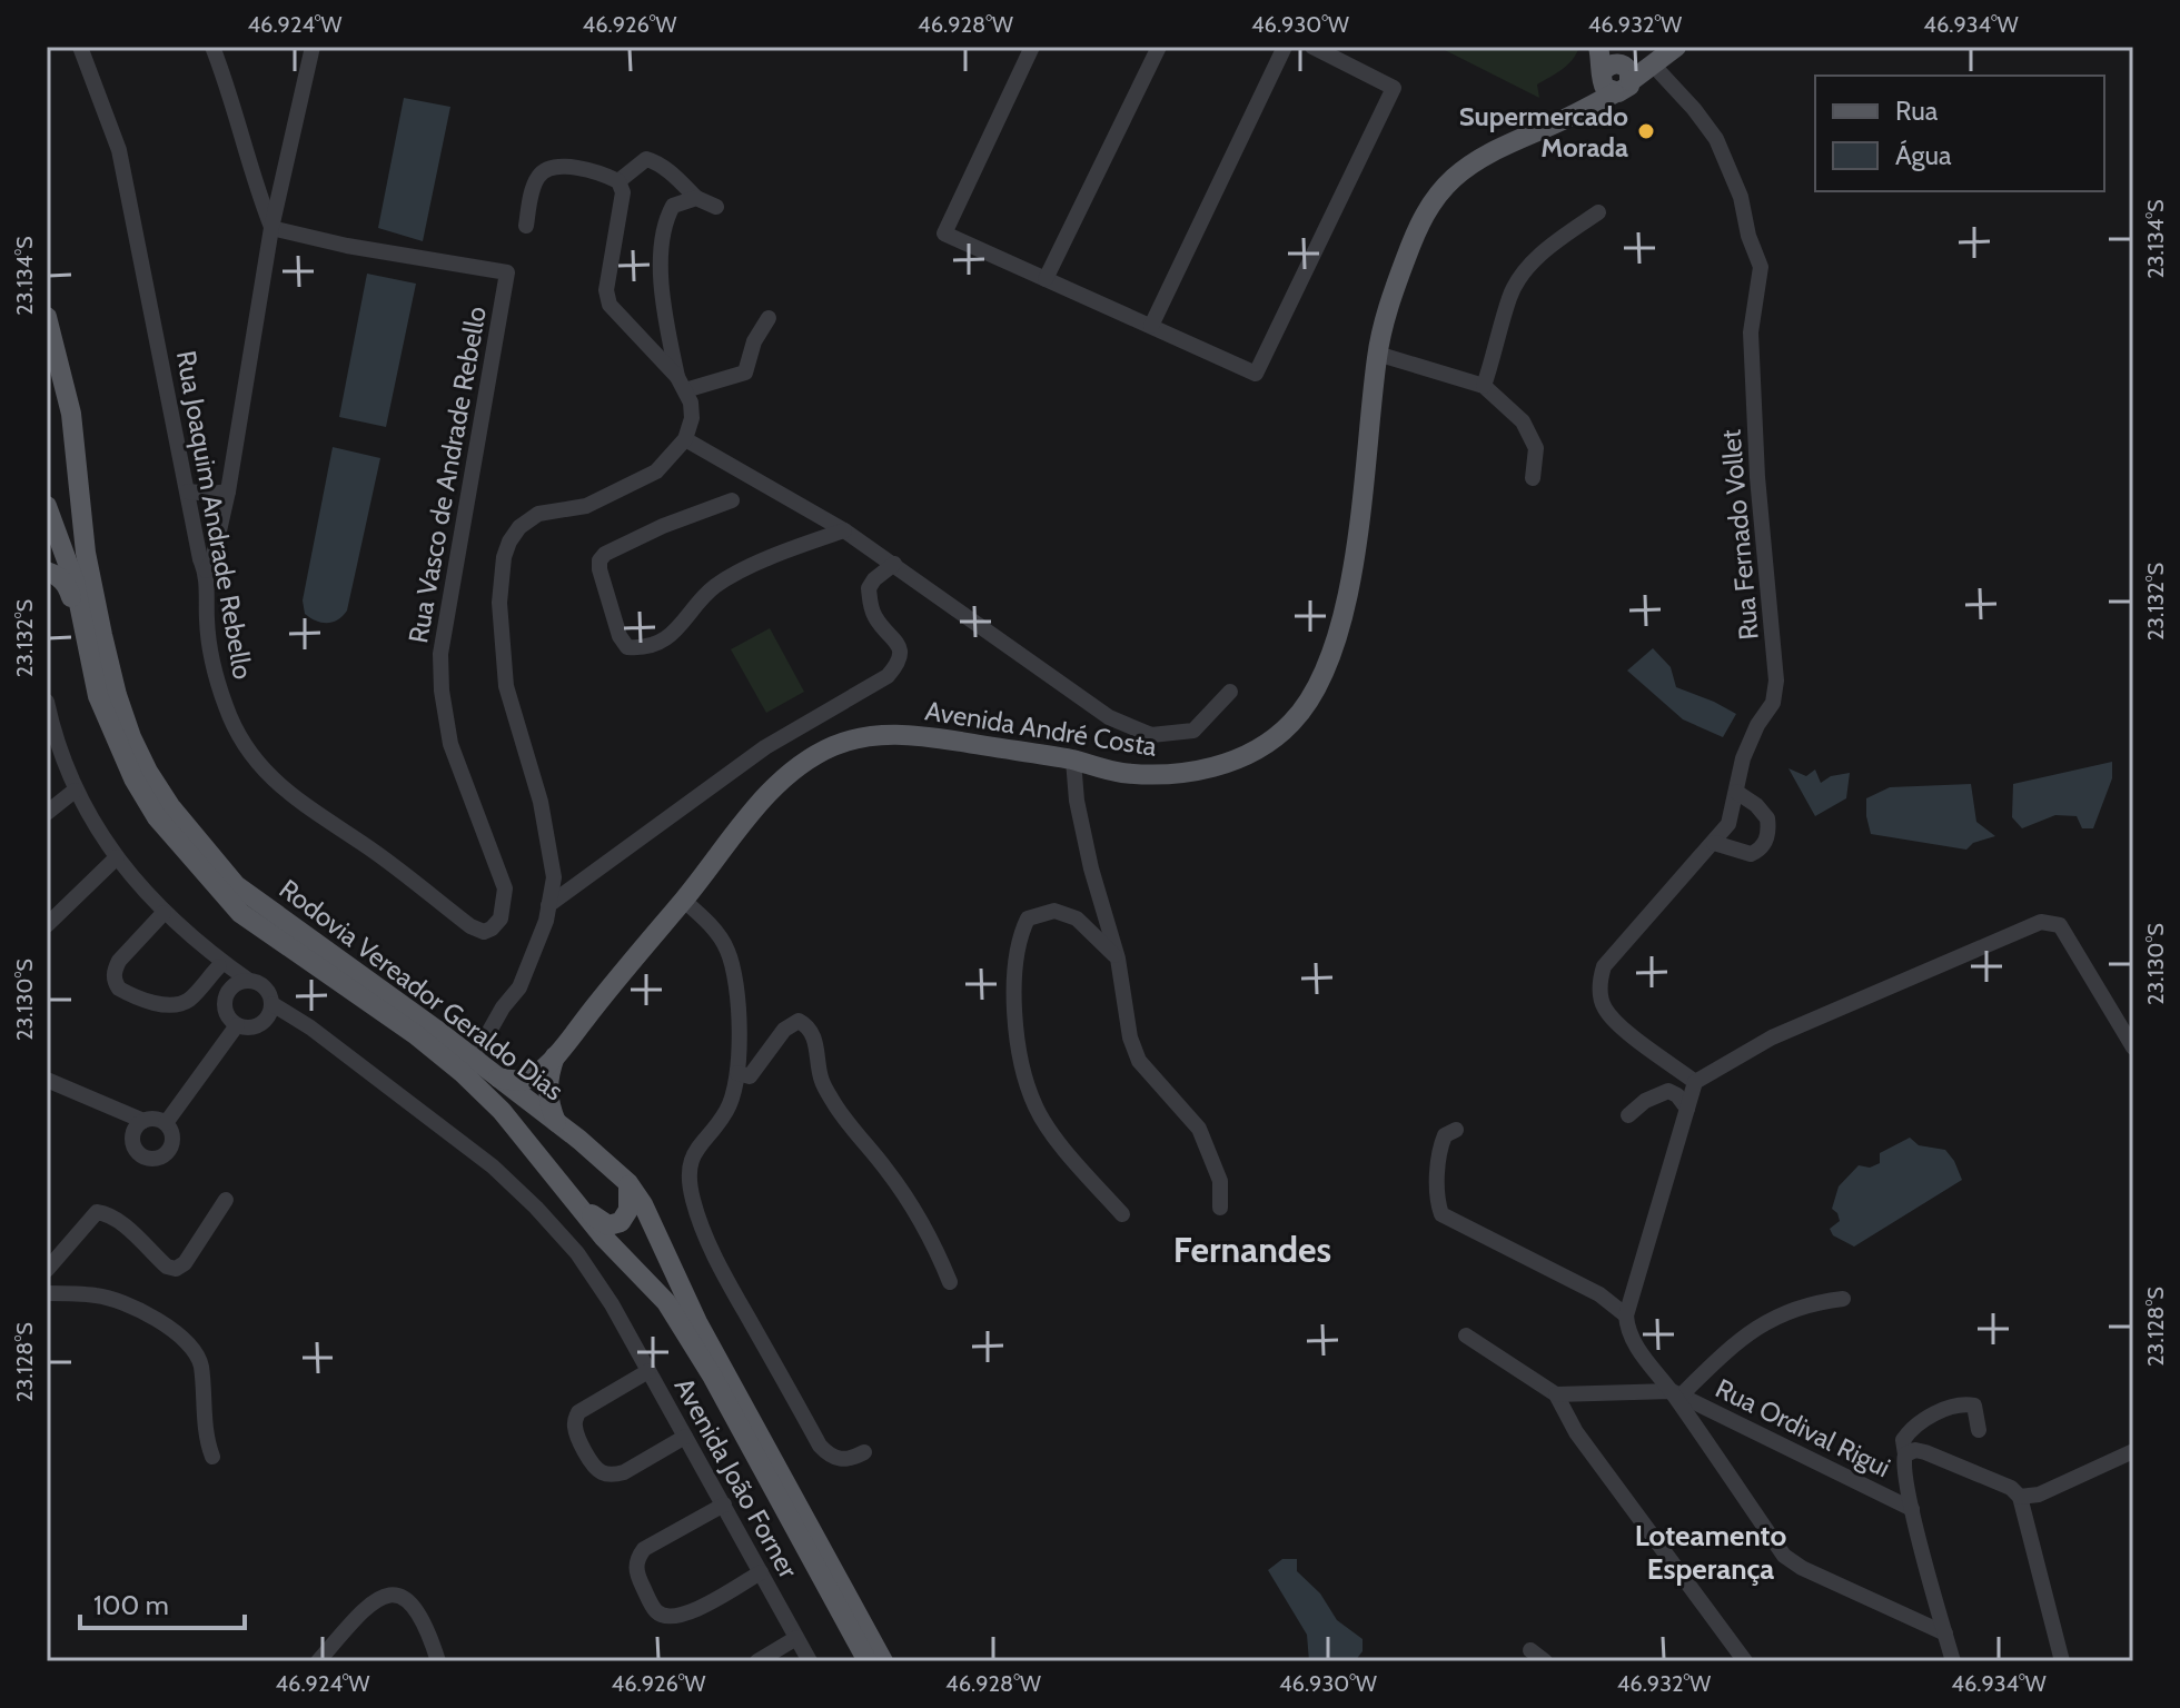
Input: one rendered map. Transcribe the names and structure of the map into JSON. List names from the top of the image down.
{
  "streets": {
    "main road": ["Avenida André Costa", "Rodovia Vereador Geraldo Dias"],
    "street": [
      "Rua Vasco de Andrade Rebello",
      "Rua Joaquim Andrade Rebello",
      "Rua Fernado Vollet",
      "Rua Ordival Rigui",
      "Avenida João Forner"
    ]
  },
  "crossings": [
    ["Rua Vasco de Andrade Rebello", "Rua Joaquim Andrade Rebello"],
    ["Avenida André Costa", "Rodovia Vereador Geraldo Dias"]
  ],
  "districts": ["Fernandes", "Loteamento Esperança"],
  "places": ["Supermercado Morada"],
  "legend": ["Rua", "Água"],
  "scale_bar": "100 m",
  "coordinates": [
    "46.924°W",
    "46.926°W",
    "46.928°W",
    "46.930°W",
    "46.932°W",
    "46.934°W",
    "23.134°S",
    "23.132°S",
    "23.130°S",
    "23.128°S"
  ]
}
